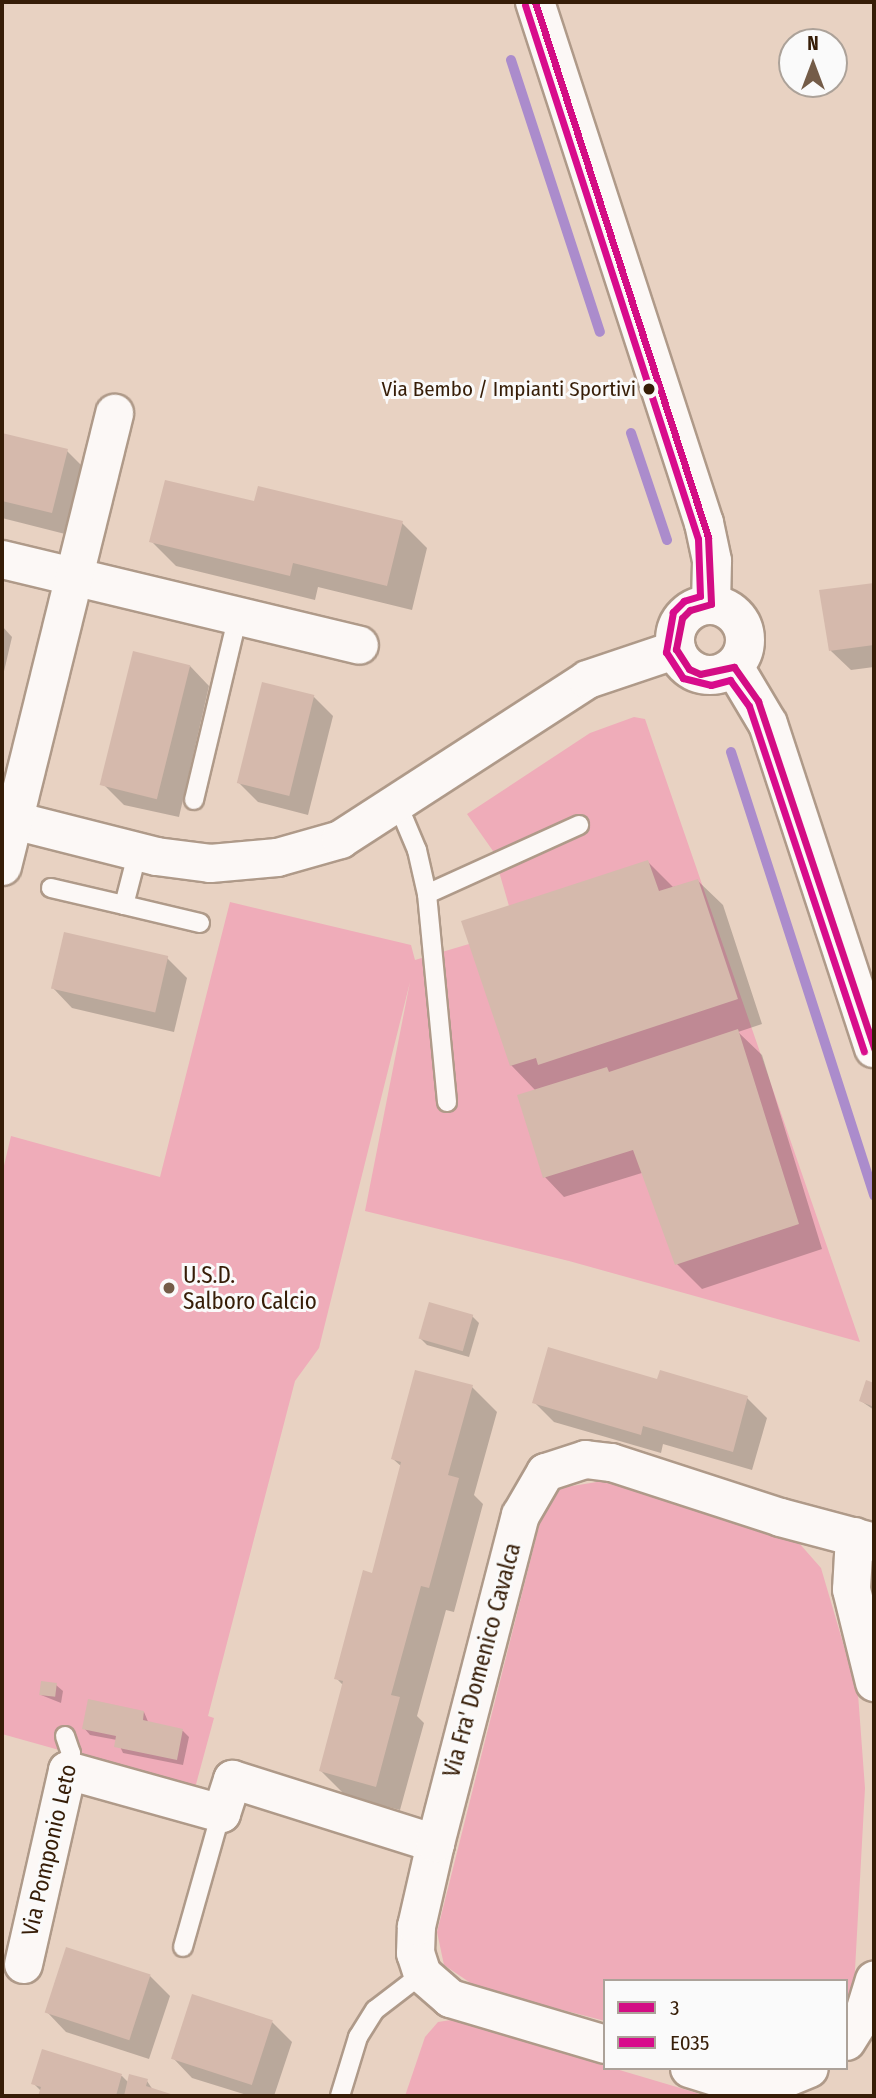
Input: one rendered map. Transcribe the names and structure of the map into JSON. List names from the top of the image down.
{
  "streets": {
    "street": ["Via Fra' Domenico Cavalca", "Via Pomponio Leto"]
  },
  "places": ["Via Bembo / Impianti Sportivi", "U.S.D. Salboro Calcio"],
  "lines": ["transit line 3", "transit line E035"],
  "legend": ["3", "E035"],
  "north": "top"
}
